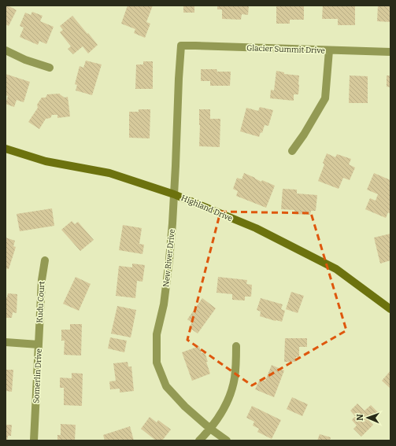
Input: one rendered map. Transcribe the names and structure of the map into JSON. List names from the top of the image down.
{
  "streets": {
    "street": [
      "Glacier Summit Drive",
      "Highland Drive",
      "New River Drive",
      "Kudu Court",
      "Somerlin Drive"
    ]
  },
  "crossings": [
    ["Glacier Summit Drive", "New River Drive"],
    ["Highland Drive", "New River Drive"],
    ["Kudu Court", "Somerlin Drive"]
  ],
  "north": "left"
}
